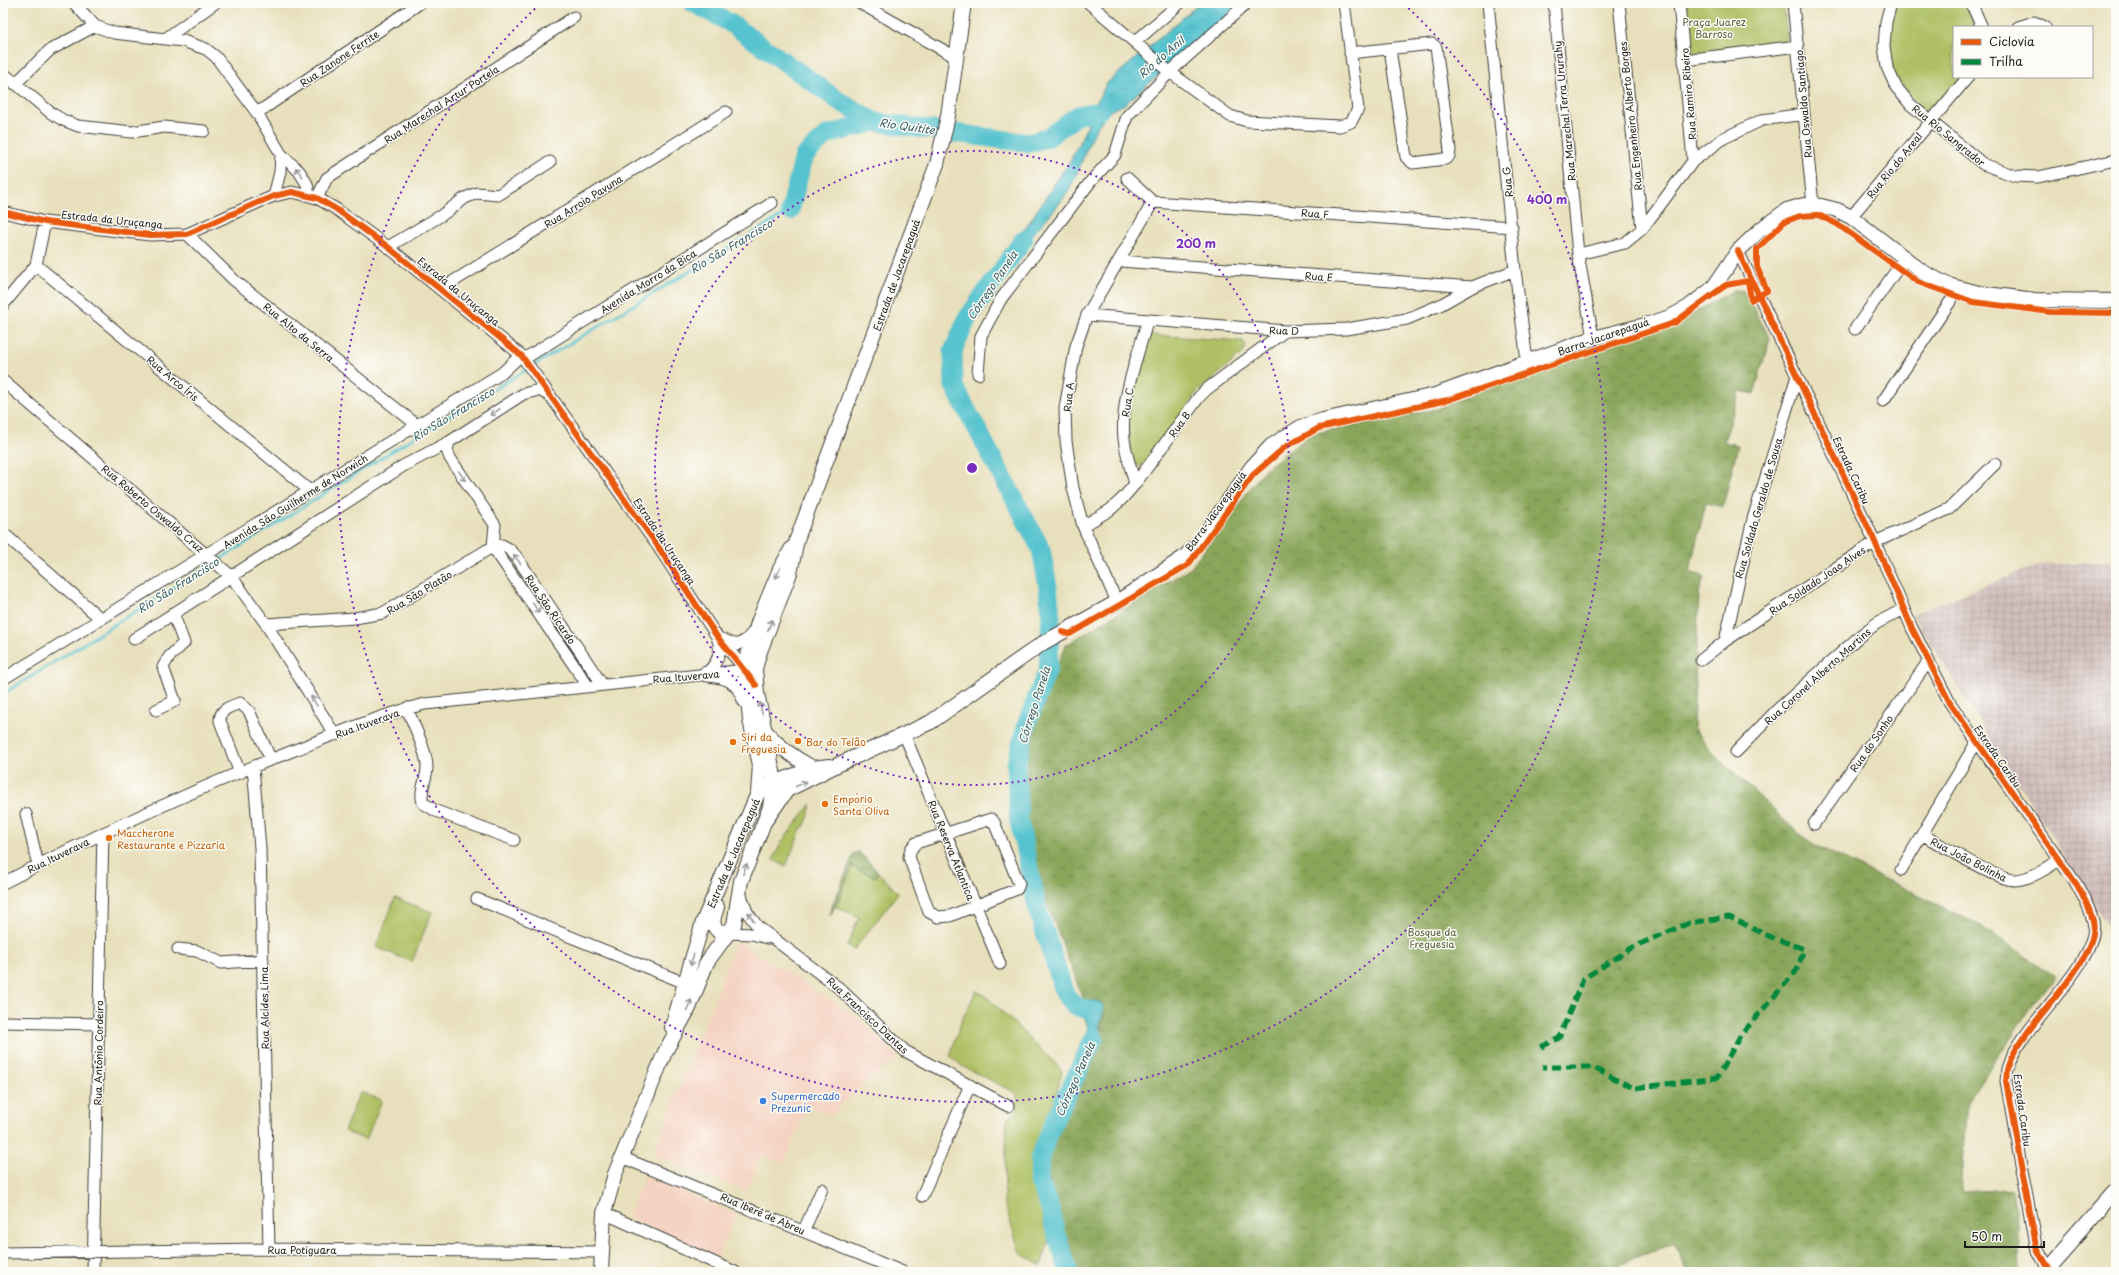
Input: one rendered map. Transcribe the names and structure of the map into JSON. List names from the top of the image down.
{
  "streets": {
    "main road": ["Estrada de Jacarepaguá"],
    "street": [
      "Rua Zanone Ferrite",
      "Rua Ramiro Ribeiro",
      "Rua Marechal Artur Portela",
      "Rua Oswaldo Santiago",
      "Rua Marechal Terra Ururahy",
      "Rua Engenheiro Alberto Borges",
      "Rua Rio Sangrador",
      "Rua Rio do Areal",
      "Rua G",
      "Rua Arroio Pavuna",
      "Rua F",
      "Estrada da Uruçanga",
      "Rua E",
      "Avenida Morro da Bica",
      "Rua D",
      "Rua Alto da Serra",
      "Rua Arco Íris",
      "Rua A",
      "Rua C",
      "Rua B",
      "Estrada Caribu",
      "Avenida São Guilherme de Norwich",
      "Rua Roberto Oswaldo Cruz",
      "Rua Soldado Geraldo de Sousa",
      "Rua Soldado Joao Alves",
      "Rua São Platão",
      "Rua São Ricardo",
      "Rua Ituverava",
      "Rua Coronel Alberto Martins",
      "Rua do Sonho",
      "Rua Reserva Atlantica",
      "Rua João Bolinha",
      "Rua Alcides Lima",
      "Rua Francisco Dantas",
      "Rua Antônio Cordeiro",
      "Rua Iberê de Abreu",
      "Rua Potiguara"
    ],
    "cycle path": ["Barra-Jacarepaguá"]
  },
  "crossings": [
    ["Rua Marechal Artur Portela", "Estrada da Uruçanga"],
    ["Rua Rio Sangrador", "Rua Rio do Areal"],
    ["Rua G", "Rua F"],
    ["Rua G", "Rua E"],
    ["Rua Arroio Pavuna", "Estrada da Uruçanga"],
    ["Rua F", "Rua A"],
    ["Estrada da Uruçanga", "Estrada de Jacarepaguá"],
    ["Estrada da Uruçanga", "Avenida Morro da Bica"],
    ["Estrada da Uruçanga", "Rua Alto da Serra"],
    ["Estrada da Uruçanga", "Avenida São Guilherme de Norwich"],
    ["Estrada da Uruçanga", "Rua Ituverava"],
    ["Estrada de Jacarepaguá", "Rua Ituverava"],
    ["Estrada de Jacarepaguá", "Rua Francisco Dantas"],
    ["Estrada de Jacarepaguá", "Rua Iberê de Abreu"],
    ["Estrada de Jacarepaguá", "Rua Potiguara"],
    ["Rua E", "Rua D"],
    ["Rua E", "Rua A"],
    ["Avenida Morro da Bica", "Avenida São Guilherme de Norwich"],
    ["Rua D", "Rua A"],
    ["Rua D", "Rua C"],
    ["Rua D", "Rua B"],
    ["Rua Alto da Serra", "Avenida São Guilherme de Norwich"],
    ["Rua Arco Íris", "Avenida São Guilherme de Norwich"],
    ["Rua A", "Rua B"],
    ["Rua C", "Rua B"],
    ["Estrada Caribu", "Rua Soldado Geraldo de Sousa"],
    ["Estrada Caribu", "Rua Soldado Joao Alves"],
    ["Estrada Caribu", "Rua Coronel Alberto Martins"],
    ["Estrada Caribu", "Rua do Sonho"],
    ["Estrada Caribu", "Rua João Bolinha"],
    ["Avenida São Guilherme de Norwich", "Rua Roberto Oswaldo Cruz"],
    ["Rua Roberto Oswaldo Cruz", "Rua São Platão"],
    ["Rua Roberto Oswaldo Cruz", "Rua Ituverava"],
    ["Rua Soldado Geraldo de Sousa", "Rua Soldado Joao Alves"],
    ["Rua São Platão", "Rua São Ricardo"],
    ["Rua São Ricardo", "Rua Ituverava"],
    ["Rua Ituverava", "Rua Alcides Lima"],
    ["Rua Ituverava", "Rua Antônio Cordeiro"],
    ["Rua Alcides Lima", "Rua Potiguara"],
    ["Rua Antônio Cordeiro", "Rua Potiguara"]
  ],
  "water": [
    "Rio do Anil",
    "Rio Quitite",
    "Rio São Francisco",
    "Córrego Panela"
  ],
  "parks": ["Praça Juarez Barroso", "Bosque da Freguesia"],
  "places": [
    "Bar do Telão",
    "Siri da Freguesia",
    "Empório Santa Oliva",
    "Maccherone Restaurante e Pizzaria",
    "Supermercado Prezunic"
  ],
  "legend": ["Ciclovia", "Trilha"],
  "scale_bar": "50 m",
  "rings": ["400 m", "200 m"]
}
